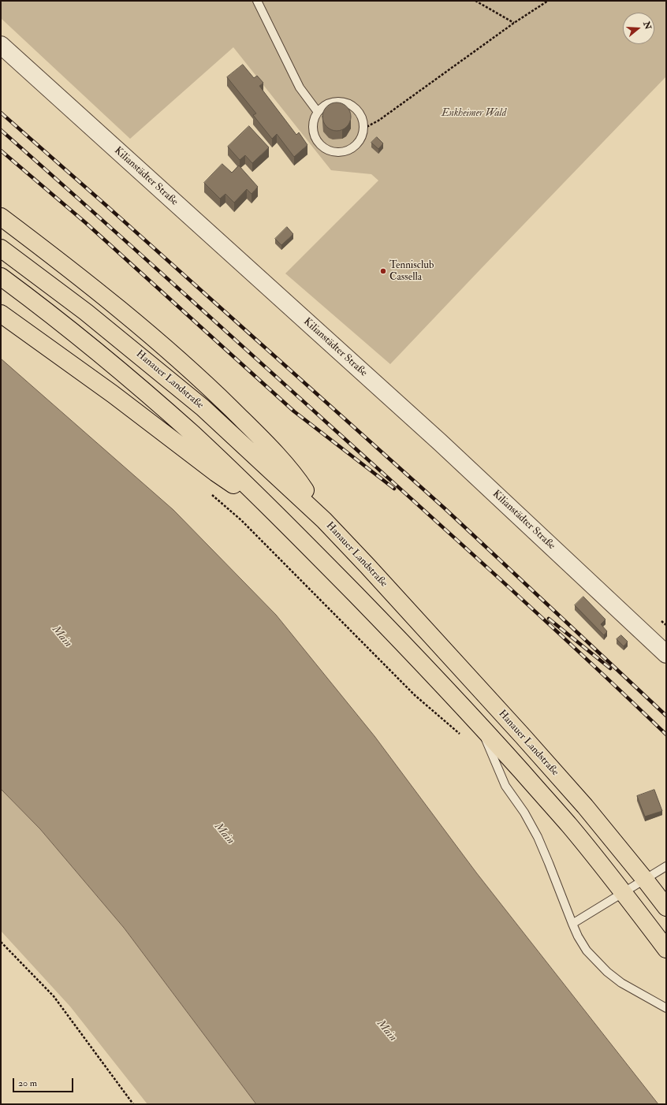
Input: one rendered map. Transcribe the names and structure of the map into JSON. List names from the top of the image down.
{
  "streets": {
    "main road": ["Hanauer Landstraße"],
    "street": ["Kilianstädter Straße"]
  },
  "water": ["Main"],
  "parks": ["Enkheimer Wald"],
  "places": ["Tennisclub Cassella"],
  "scale_bar": "20 m",
  "north": "right"
}
